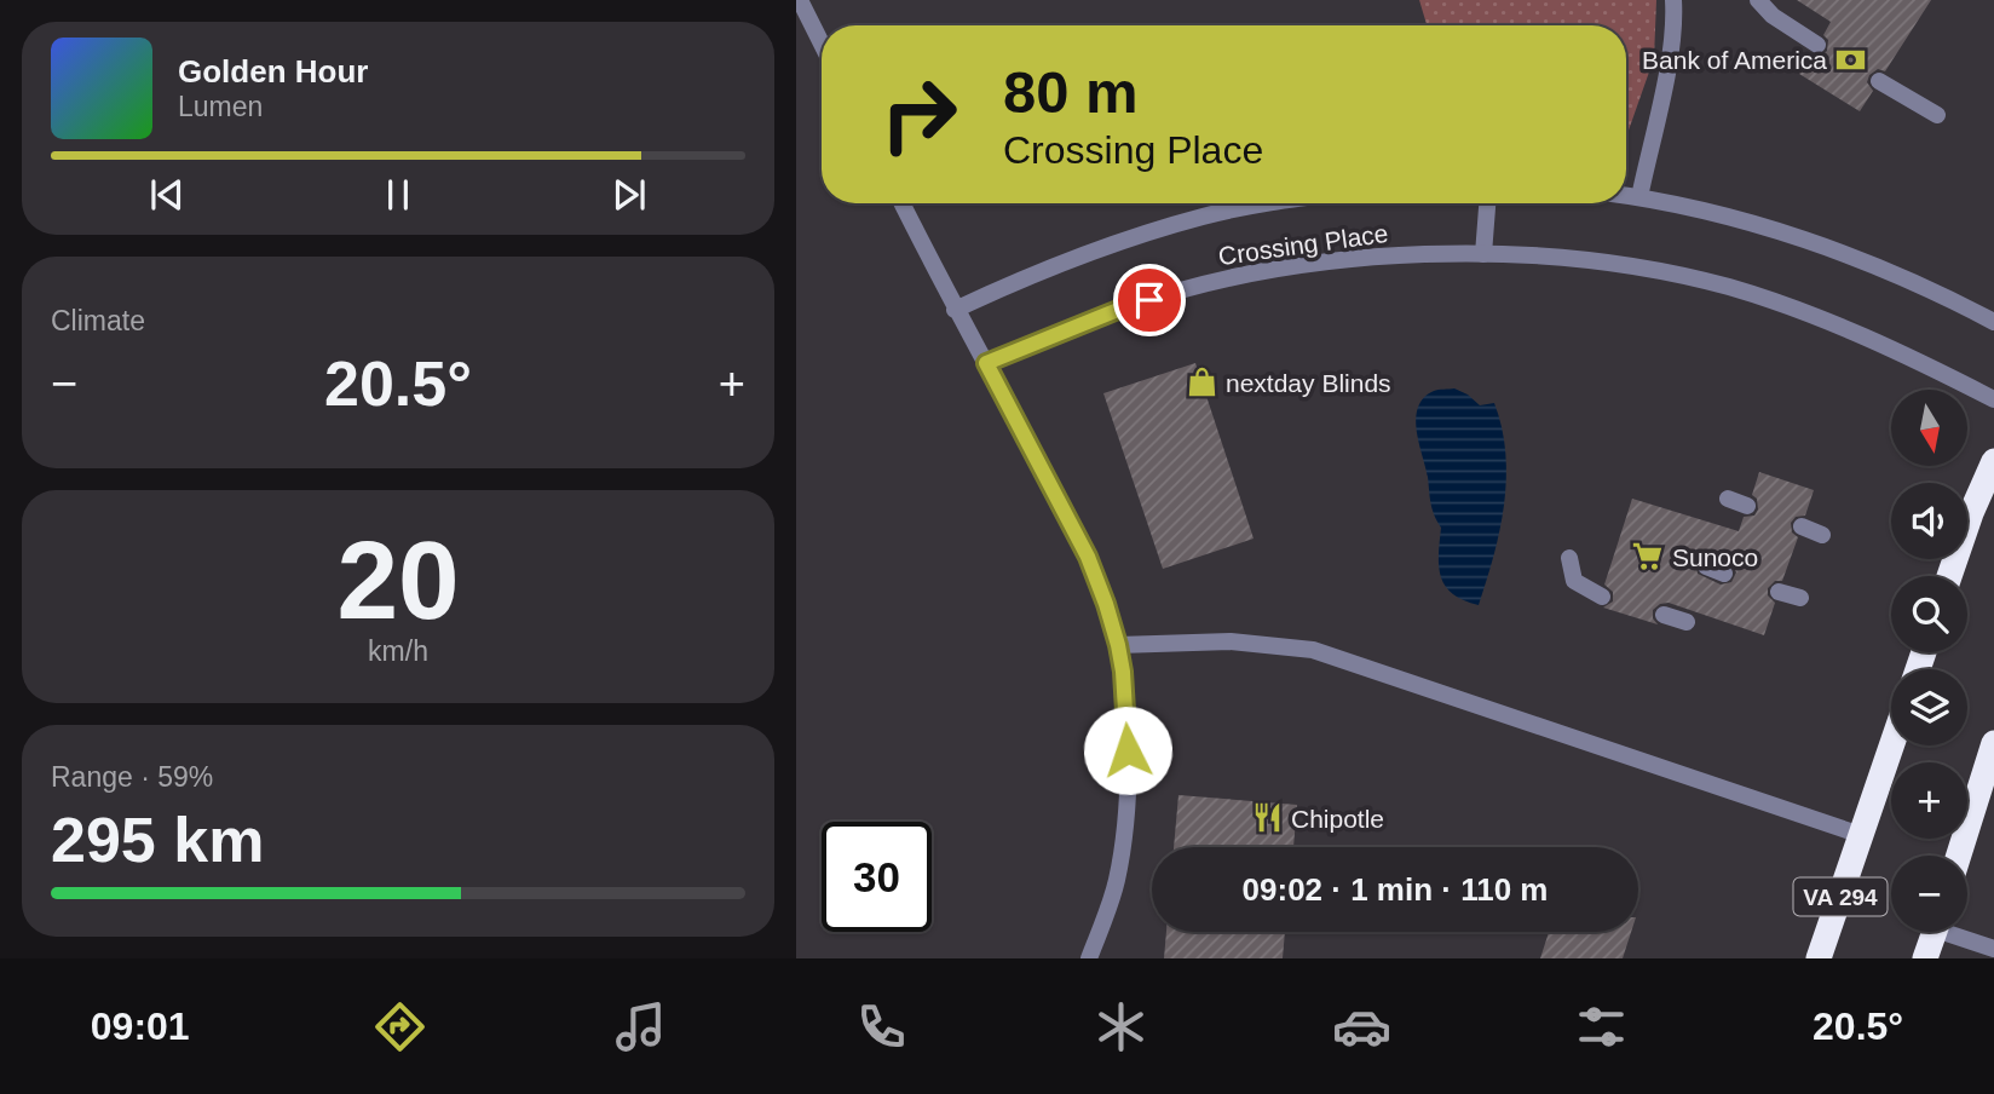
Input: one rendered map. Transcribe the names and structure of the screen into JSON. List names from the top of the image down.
{
  "streets": {
    "highway": ["VA 294"],
    "street": ["Crossing Place"]
  },
  "places": {
    "bank": ["Bank of America"],
    "shop": ["nextday Blinds"],
    "supermarket": ["Sunoco"],
    "restaurant": ["Chipotle"]
  },
  "north": "bottom",
  "page": {
    "turn": ["80 m", "Crossing Place"],
    "song": ["Golden Hour", "Lumen"],
    "tile": [
      "Climate",
      ["20", "km/h"],
      ["Range · 59%", "295 km"]
    ],
    "heat": ["−", "20.5°", "+"],
    "map_buttons": ["+", "−"],
    "limit": "30",
    "trip": "09:02 · 1 min · 110 m",
    "tabs": ["09:01", "20.5°"]
  }
}
